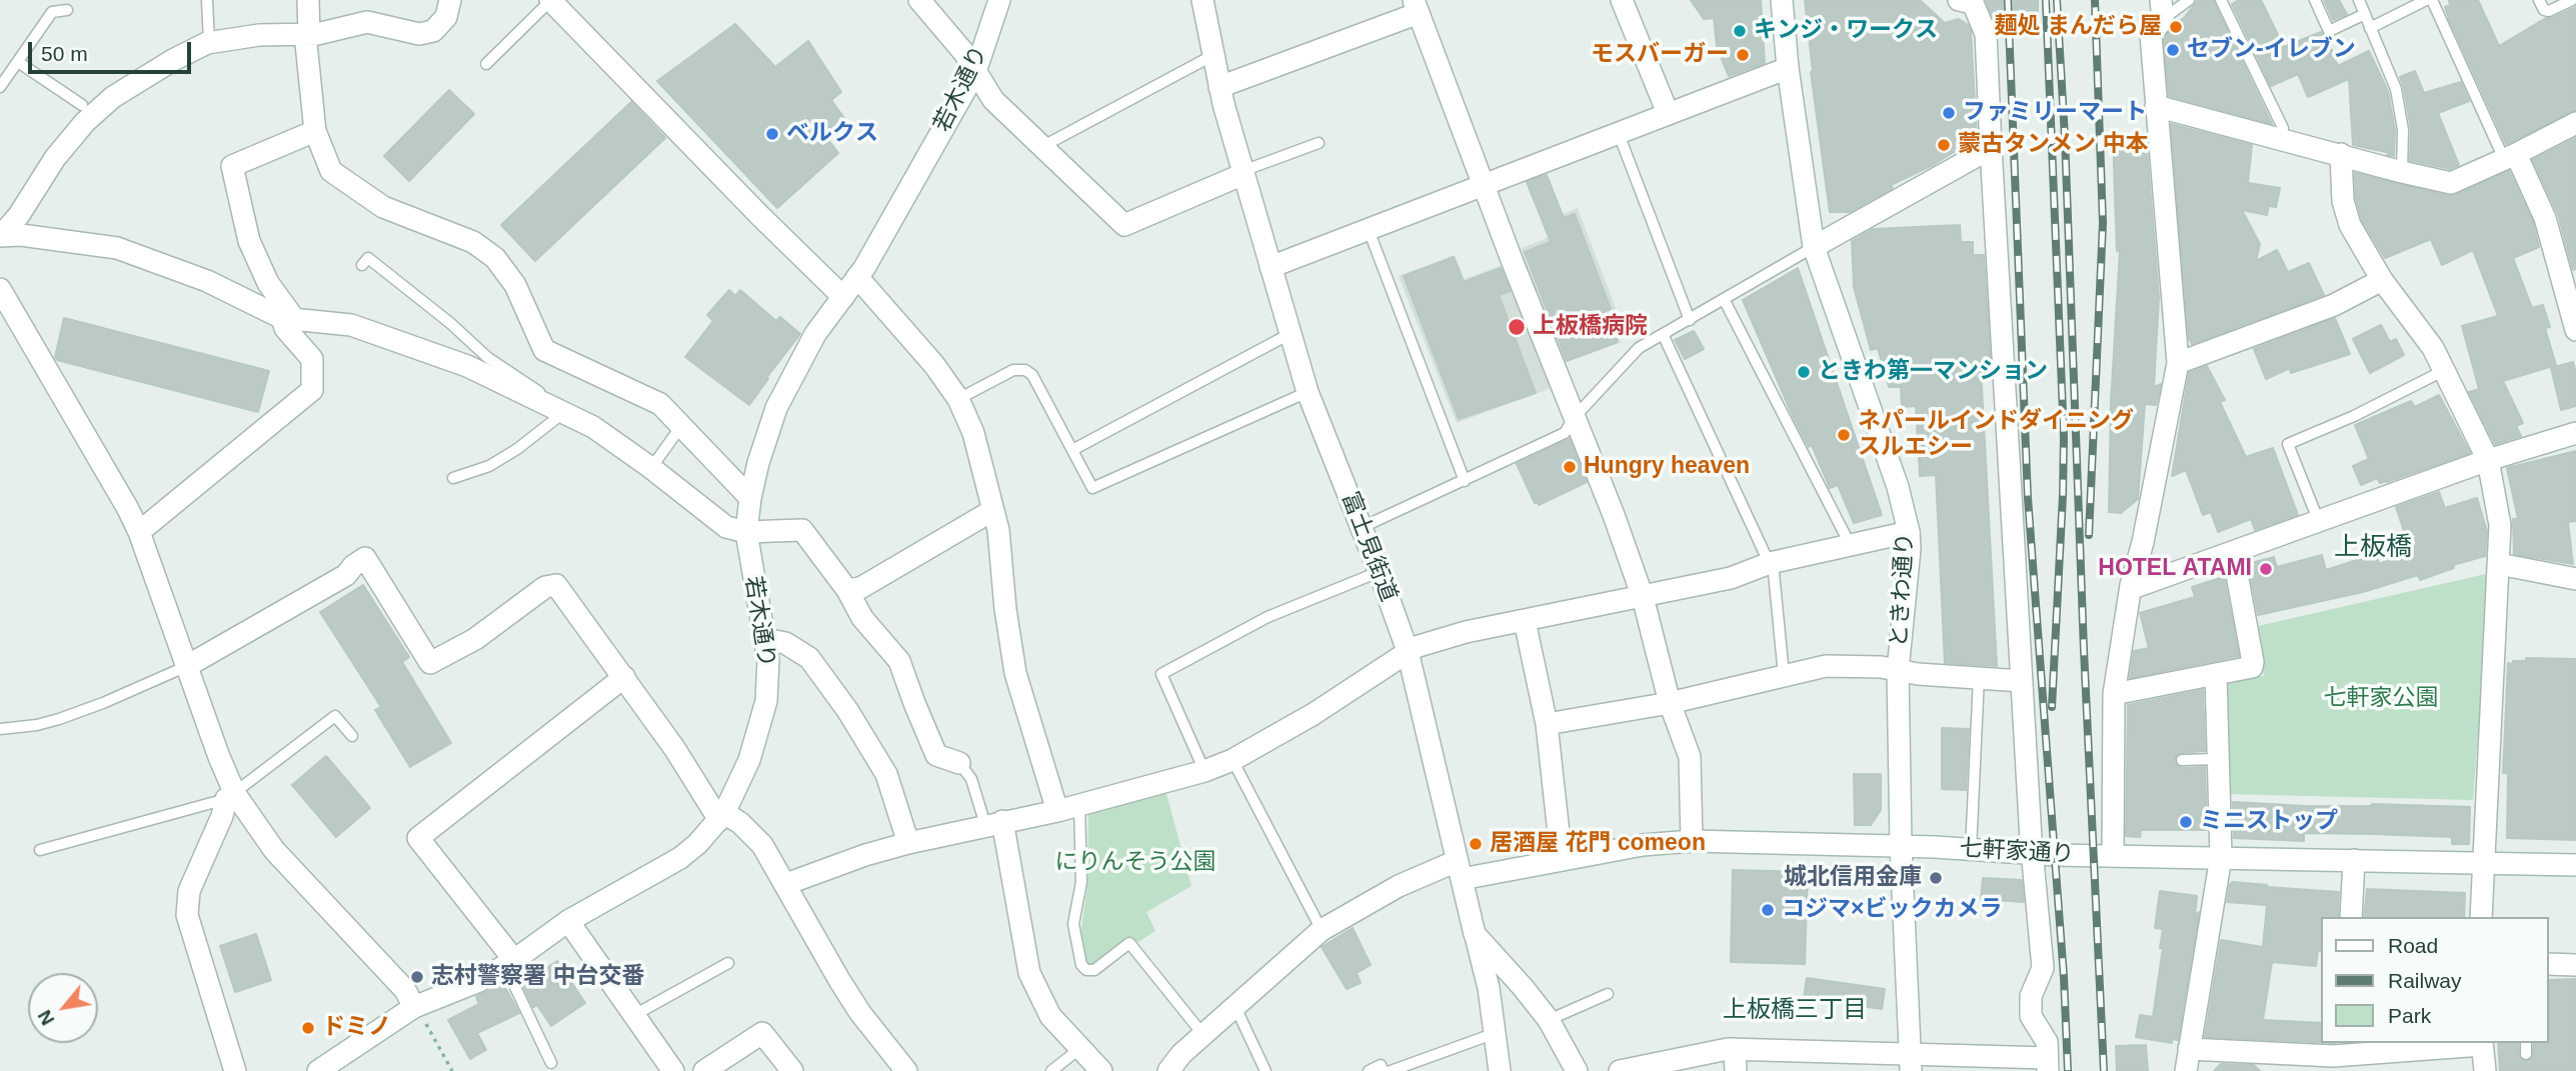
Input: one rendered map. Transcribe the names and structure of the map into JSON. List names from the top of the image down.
{
  "streets": {
    "street": [
      "若木通り",
      "富士見街道",
      "ときわ通り",
      "七軒家通り"
    ]
  },
  "crossings": [
    ["富士見街道", "七軒家通り"],
    ["ときわ通り", "七軒家通り"]
  ],
  "districts": ["上板橋", "上板橋三丁目"],
  "parks": ["七軒家公園", "にりんそう公園"],
  "places": [
    "麺処 まんだら屋",
    "キンジ・ワークス",
    "セブン-イレブン",
    "モスバーガー",
    "ファミリーマート",
    "ベルクス",
    "蒙古タンメン 中本",
    "上板橋病院",
    "ときわ第一マンション",
    "ネパールインドダイニング スルエシー",
    "Hungry heaven",
    "HOTEL ATAMI",
    "ミニストップ",
    "居酒屋 花門 comeon",
    "城北信用金庫",
    "コジマ×ビックカメラ",
    "志村警察署 中台交番",
    "ドミノ"
  ],
  "legend": ["Road", "Railway", "Park"],
  "scale_bar": "50 m",
  "north": "bottom left"
}
